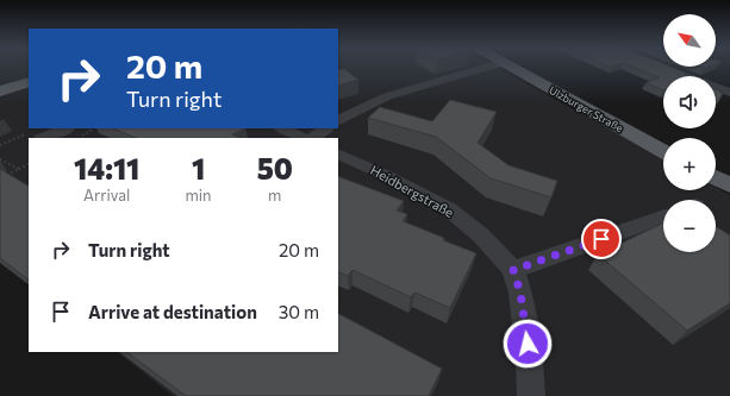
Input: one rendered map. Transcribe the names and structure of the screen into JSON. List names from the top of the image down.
{
  "streets": {
    "main road": ["Ulzburger Straße"],
    "street": ["Heidbergstraße"]
  },
  "north": "top left",
  "page": {
    "map_buttons": ["+", "−"],
    "turn": ["20 m", "Turn right"],
    "eta": [
      "14:11",
      "Arrival",
      "1",
      "min",
      "50",
      "m"
    ],
    "list": [
      {
        "name": "Turn right",
        "value": "20 m"
      },
      {
        "name": "Arrive at destination",
        "value": "30 m"
      }
    ]
  }
}
